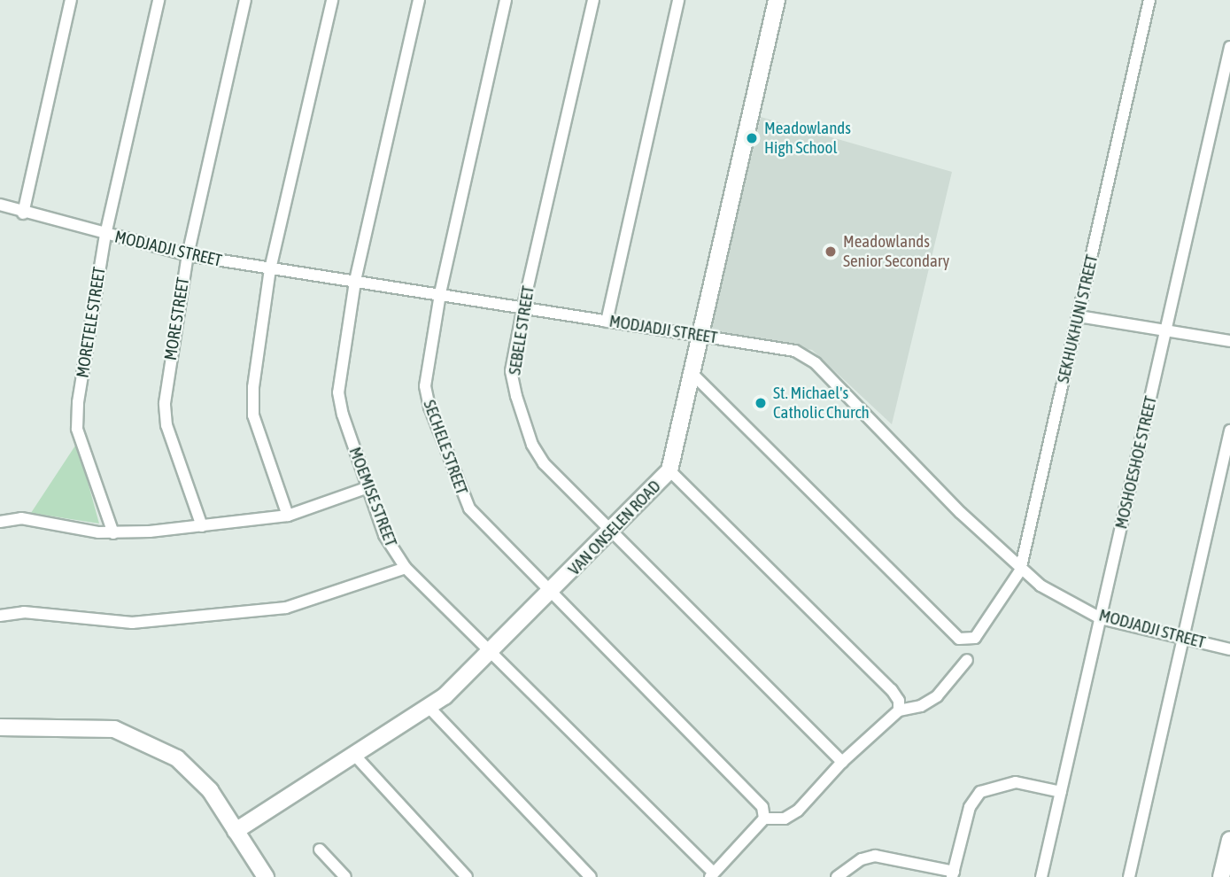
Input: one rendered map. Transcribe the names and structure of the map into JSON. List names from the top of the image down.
{
  "streets": {
    "street": [
      "MODJADJI STREET",
      "MORE STREET",
      "SEKHUKHUNI STREET",
      "MORETELE STREET",
      "SEBELE STREET",
      "SECHELE STREET",
      "MOSHOESHOE STREET",
      "MOEMISE STREET",
      "VAN ONSELEN ROAD"
    ]
  },
  "crossings": [
    ["MODJADJI STREET", "MORE STREET"],
    ["MODJADJI STREET", "SEKHUKHUNI STREET"],
    ["MODJADJI STREET", "MORETELE STREET"],
    ["MODJADJI STREET", "SEBELE STREET"],
    ["MODJADJI STREET", "SECHELE STREET"],
    ["MODJADJI STREET", "MOSHOESHOE STREET"],
    ["MODJADJI STREET", "MOEMISE STREET"],
    ["MODJADJI STREET", "VAN ONSELEN ROAD"],
    ["SEKHUKHUNI STREET", "VAN ONSELEN ROAD"],
    ["SEBELE STREET", "VAN ONSELEN ROAD"],
    ["SECHELE STREET", "VAN ONSELEN ROAD"],
    ["MOEMISE STREET", "VAN ONSELEN ROAD"]
  ],
  "places": ["Meadowlands High School", "Meadowlands Senior Secondary", "St. Michael's Catholic Church"]
}
